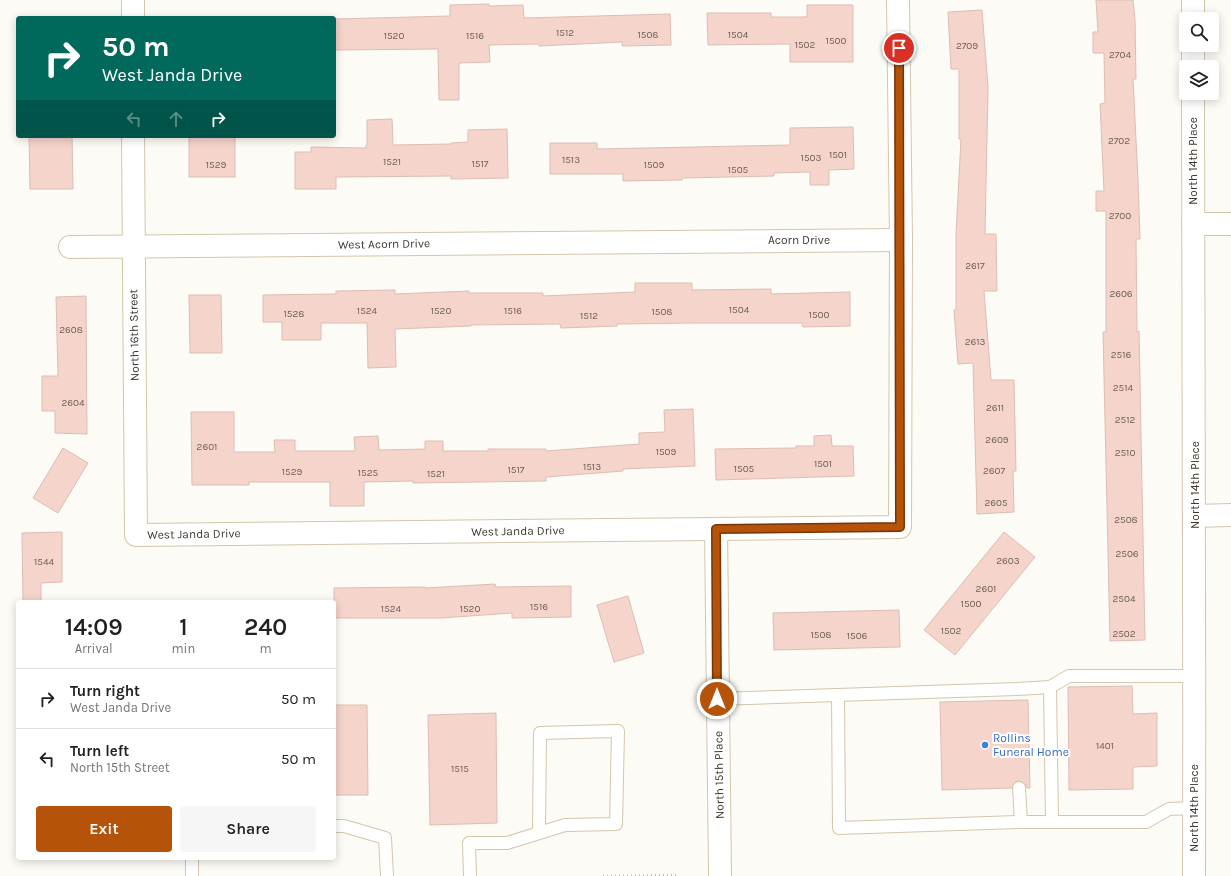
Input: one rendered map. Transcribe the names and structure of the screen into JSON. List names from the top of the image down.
{
  "streets": {
    "street": [
      "North 14th Place",
      "Acorn Drive",
      "West Acorn Drive",
      "North 16th Street",
      "West Janda Drive",
      "North 15th Place"
    ]
  },
  "crossings": [
    ["Acorn Drive", "West Acorn Drive"],
    ["Acorn Drive", "West Janda Drive"],
    ["West Acorn Drive", "North 16th Street"],
    ["North 16th Street", "West Janda Drive"],
    ["West Janda Drive", "North 15th Place"]
  ],
  "places": ["Rollins Funeral Home"],
  "house_numbers": [
    "1512",
    "1508",
    "1504",
    "1520",
    "1516",
    "1500",
    "1502",
    "2709",
    "2704",
    "2702",
    "1501",
    "1503",
    "1513",
    "1521",
    "1517",
    "1529",
    "1509",
    "1505",
    "2700",
    "2617",
    "2606",
    "1504",
    "1524",
    "1520",
    "1516",
    "1508",
    "1528",
    "1500",
    "1512",
    "2608",
    "2613",
    "2516",
    "2514",
    "2604",
    "2611",
    "2512",
    "2609",
    "2601",
    "1509",
    "2510",
    "1501",
    "1513",
    "1505",
    "1517",
    "2607",
    "1529",
    "1525",
    "1521",
    "2605",
    "2508",
    "2506",
    "2603",
    "1544",
    "2601",
    "2504",
    "1500",
    "1516",
    "1524",
    "1520",
    "1502",
    "2502",
    "1508",
    "1506",
    "1401",
    "1515"
  ],
  "page": {
    "turn": ["50 m", "West Janda Drive"],
    "eta": [
      "14:09",
      "Arrival",
      "1",
      "min",
      "240",
      "m"
    ],
    "list": [
      {
        "name": "Turn right",
        "note": "West Janda Drive",
        "value": "50 m"
      },
      {
        "name": "Turn left",
        "note": "North 15th Street",
        "value": "50 m"
      }
    ],
    "buttons": ["Exit", "Share"]
  }
}
